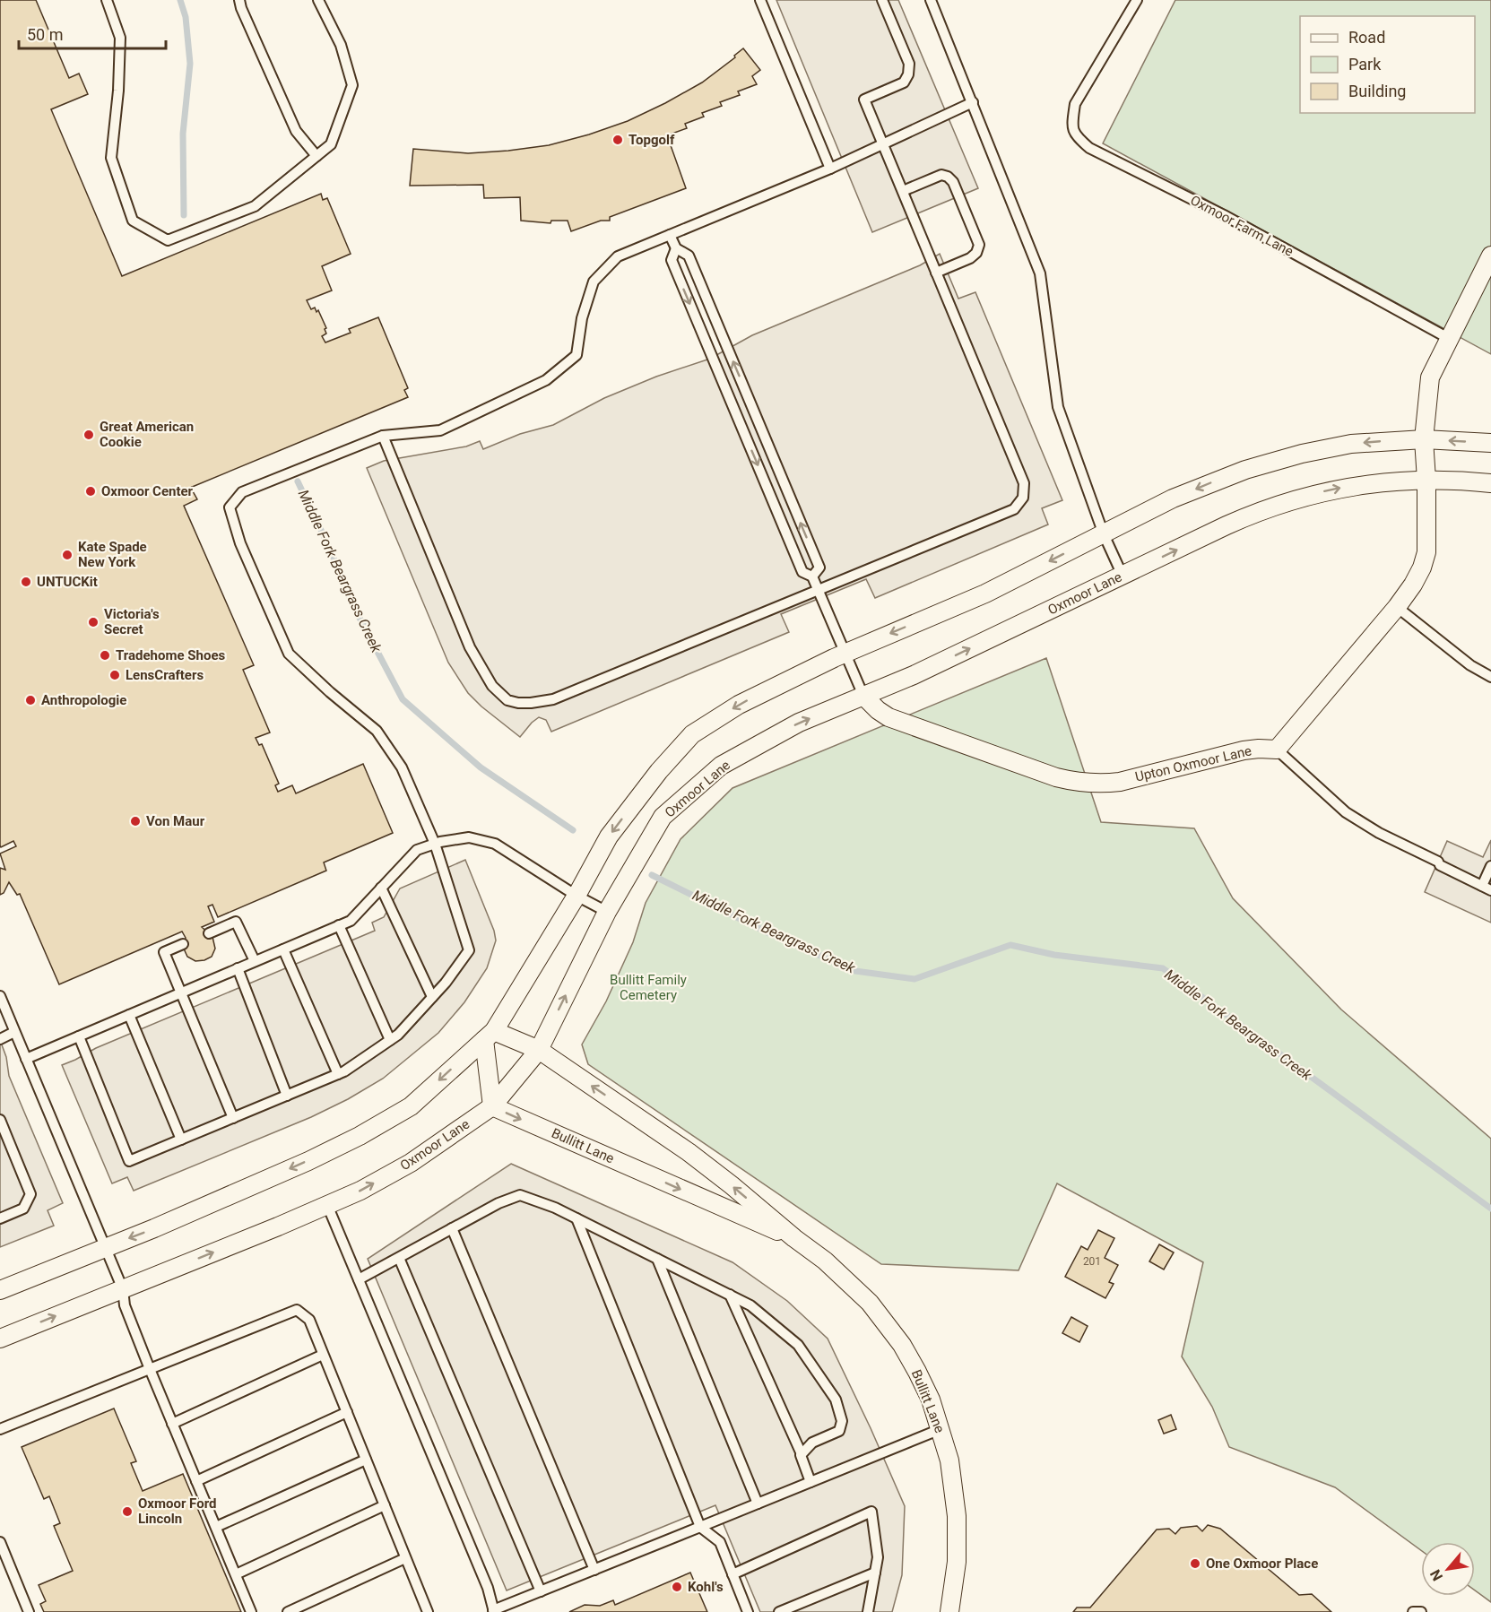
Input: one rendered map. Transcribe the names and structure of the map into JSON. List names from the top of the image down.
{
  "streets": {
    "street": ["Oxmoor Lane", "Upton Oxmoor Lane", "Bullitt Lane"],
    "lane": ["Oxmoor Farm Lane"]
  },
  "crossings": [
    ["Oxmoor Lane", "Upton Oxmoor Lane"],
    ["Oxmoor Lane", "Bullitt Lane"]
  ],
  "water": ["Middle Fork Beargrass Creek"],
  "parks": ["Bullitt Family Cemetery"],
  "places": [
    "Topgolf",
    "Great American Cookie",
    "Oxmoor Center",
    "Kate Spade New York",
    "UNTUCKit",
    "Victoria's Secret",
    "Tradehome Shoes",
    "LensCrafters",
    "Anthropologie",
    "Von Maur",
    "Oxmoor Ford Lincoln",
    "One Oxmoor Place",
    "Kohl's"
  ],
  "house_numbers": ["201"],
  "legend": ["Road", "Park", "Building"],
  "scale_bar": "50 m",
  "north": "bottom left"
}
